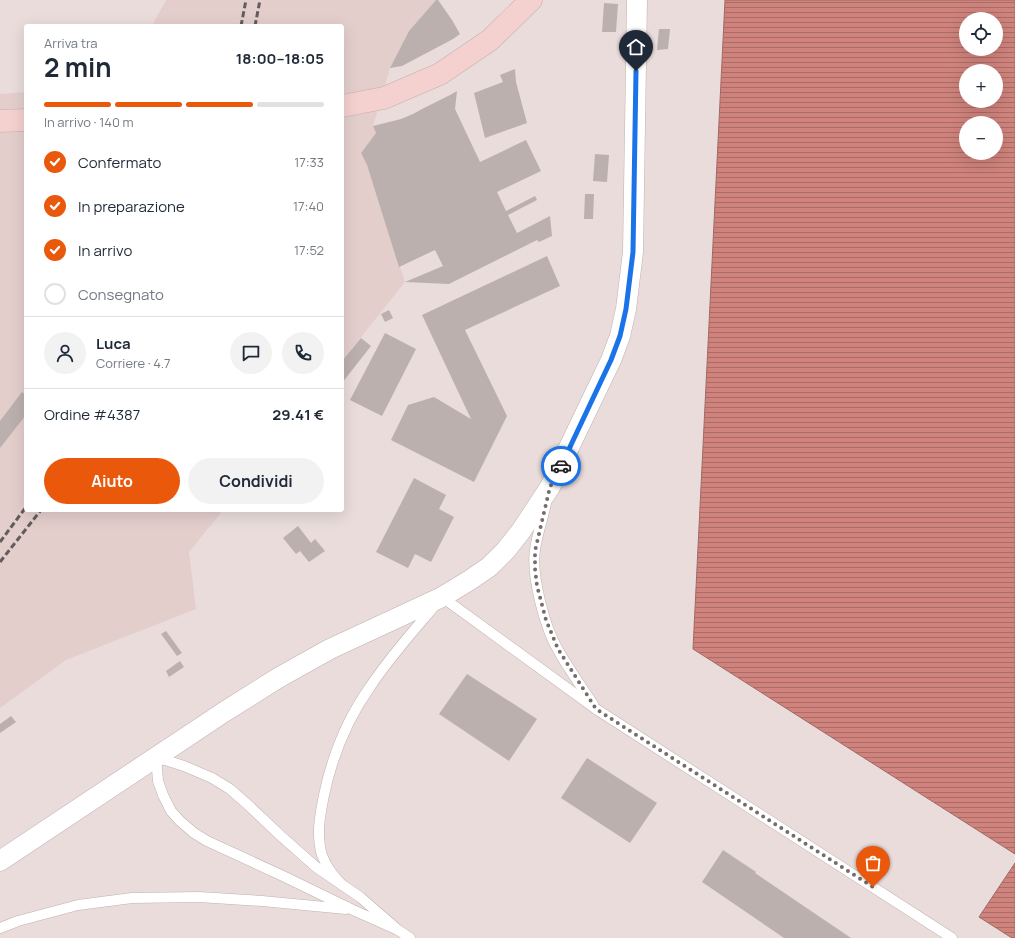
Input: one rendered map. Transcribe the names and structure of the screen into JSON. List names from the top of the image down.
{
  "page": {
    "map_buttons": ["+", "−"],
    "heading": ["2 min", "Arriva tra", "18:00–18:05"],
    "panel": [
      "Luca",
      "Corriere · 4.7",
      "Ordine #4387",
      "29.41 €"
    ],
    "bar": "In arrivo · 140 m",
    "list": [
      ["Confermato", "17:33"],
      ["In preparazione", "17:40"],
      ["In arrivo", "17:52"],
      "Consegnato"
    ],
    "buttons": ["Aiuto", "Condividi"]
  }
}
